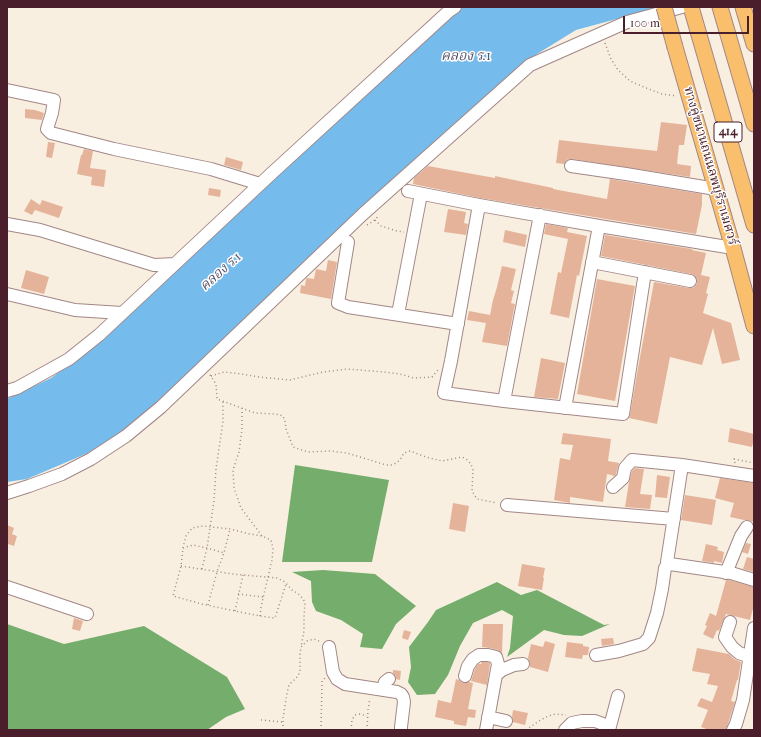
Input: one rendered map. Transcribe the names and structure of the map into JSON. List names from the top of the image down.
{
  "streets": {
    "main road": ["414", "ทางคู่ขนานถนนลพบุรีราเมศวร์"]
  },
  "water": ["คลอง ร.1"],
  "scale_bar": "100 m"
}
